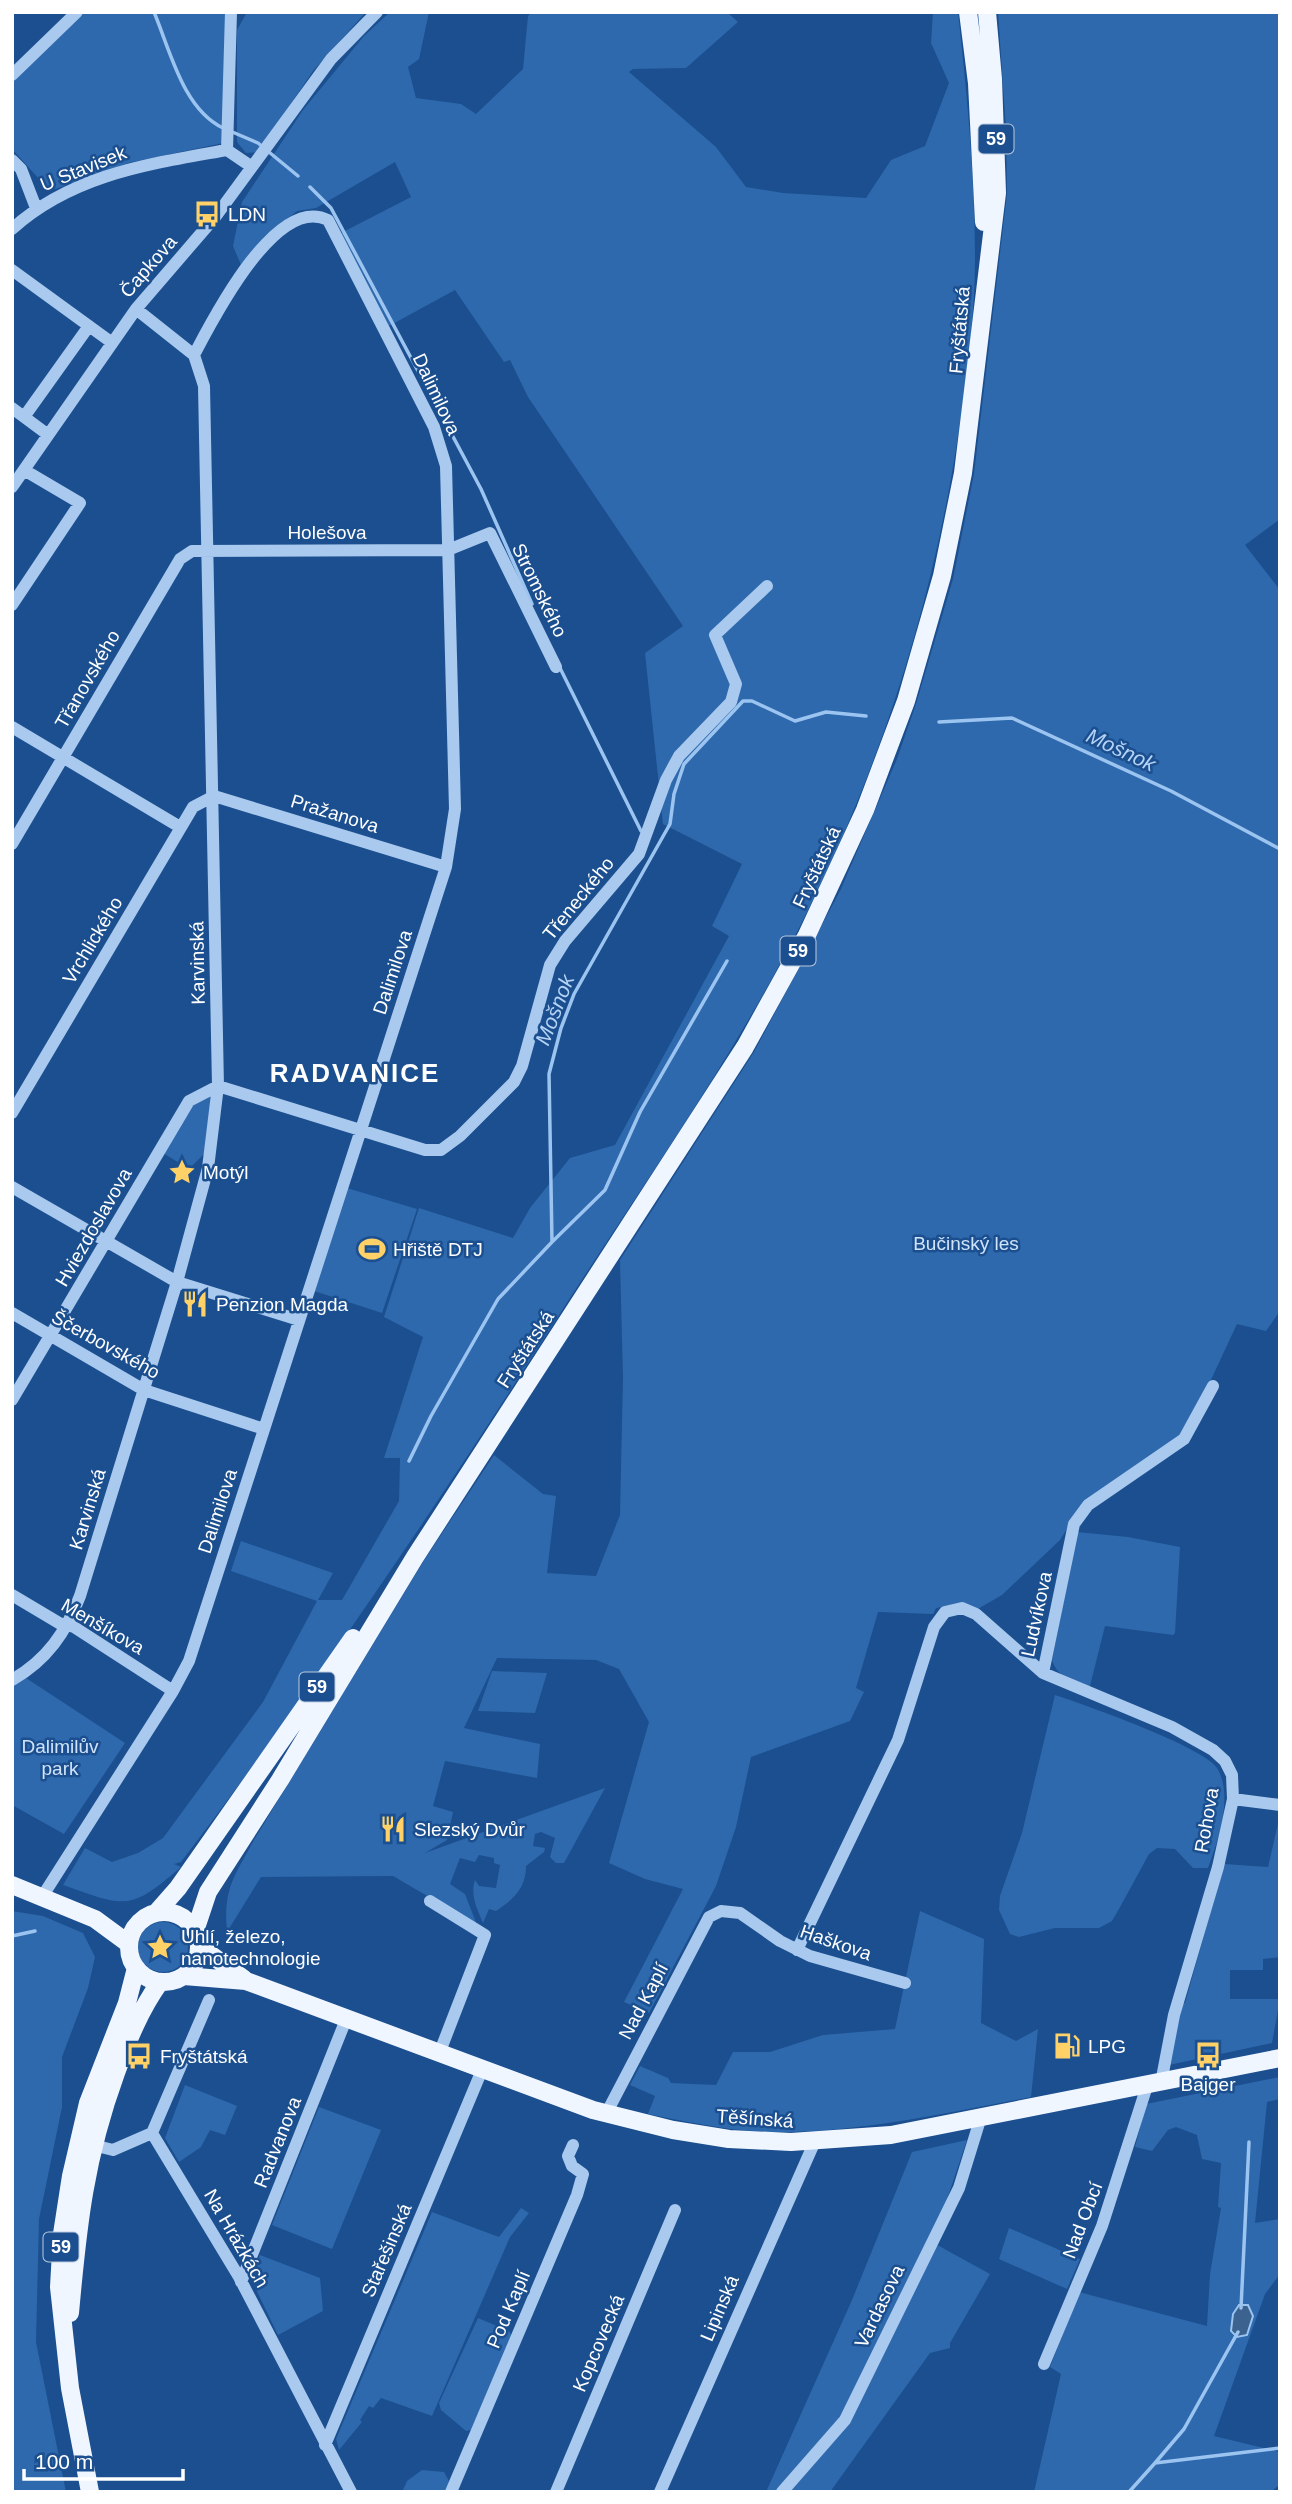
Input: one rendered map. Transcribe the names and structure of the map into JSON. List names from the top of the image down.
{
  "streets": {
    "main road": ["59", "Fryštátská", "Těšínská"],
    "street": [
      "U Stavisek",
      "Čapkova",
      "Dalimilova",
      "Holešova",
      "Stromského",
      "Třanovského",
      "Pražanova",
      "Třeneckého",
      "Vrchlického",
      "Karvinská",
      "Hviezdoslavova",
      "Ščerbovského",
      "Ludvíkova",
      "Menšíkova",
      "Rohova",
      "Haškova",
      "Nad Kaplí",
      "Radvanova",
      "Nad Obcí",
      "Na Hrázkách",
      "Stařešinská",
      "Vardasova",
      "Lipinská",
      "Pod Kaplí",
      "Kopcovecká"
    ]
  },
  "crossings": [
    ["59", "Fryštátská"],
    ["59", "Těšínská"],
    ["Fryštátská", "Těšínská"],
    ["Dalimilova", "Holešova"],
    ["Dalimilova", "Stromského"],
    ["Dalimilova", "Pražanova"],
    ["Dalimilova", "Třeneckého"],
    ["Dalimilova", "Karvinská"],
    ["Dalimilova", "Ščerbovského"],
    ["Dalimilova", "Menšíkova"],
    ["Holešova", "Stromského"],
    ["Holešova", "Třanovského"],
    ["Holešova", "Karvinská"],
    ["Třanovského", "Karvinská"],
    ["Pražanova", "Vrchlického"],
    ["Pražanova", "Karvinská"],
    ["Třeneckého", "Karvinská"],
    ["Třeneckého", "Hviezdoslavova"],
    ["Vrchlického", "Karvinská"],
    ["Karvinská", "Hviezdoslavova"],
    ["Karvinská", "Ščerbovského"],
    ["Karvinská", "Menšíkova"],
    ["Hviezdoslavova", "Ščerbovského"],
    ["Ludvíkova", "Rohova"],
    ["Ludvíkova", "Haškova"],
    ["Rohova", "Těšínská"],
    ["Rohova", "Nad Obcí"],
    ["Haškova", "Nad Kaplí"],
    ["Nad Kaplí", "Těšínská"],
    ["Těšínská", "Radvanova"],
    ["Těšínská", "Nad Obcí"],
    ["Těšínská", "Stařešinská"],
    ["Těšínská", "Vardasova"],
    ["Těšínská", "Lipinská"],
    ["Radvanova", "Na Hrázkách"],
    ["Na Hrázkách", "Stařešinská"]
  ],
  "districts": ["RADVANICE"],
  "water": ["Mošnok"],
  "parks": ["Bučinský les", "Dalimilův park"],
  "places": {
    "bus stop": ["LDN", "Bajger", "Fryštátská"],
    "place": ["Motýl", "Uhlí, železo, nanotechnologie"],
    "sports": ["Hřiště DTJ"],
    "restaurant": ["Penzion Magda", "Slezský Dvůr"],
    "fuel station": ["LPG"]
  },
  "scale_bar": "100 m"
}
